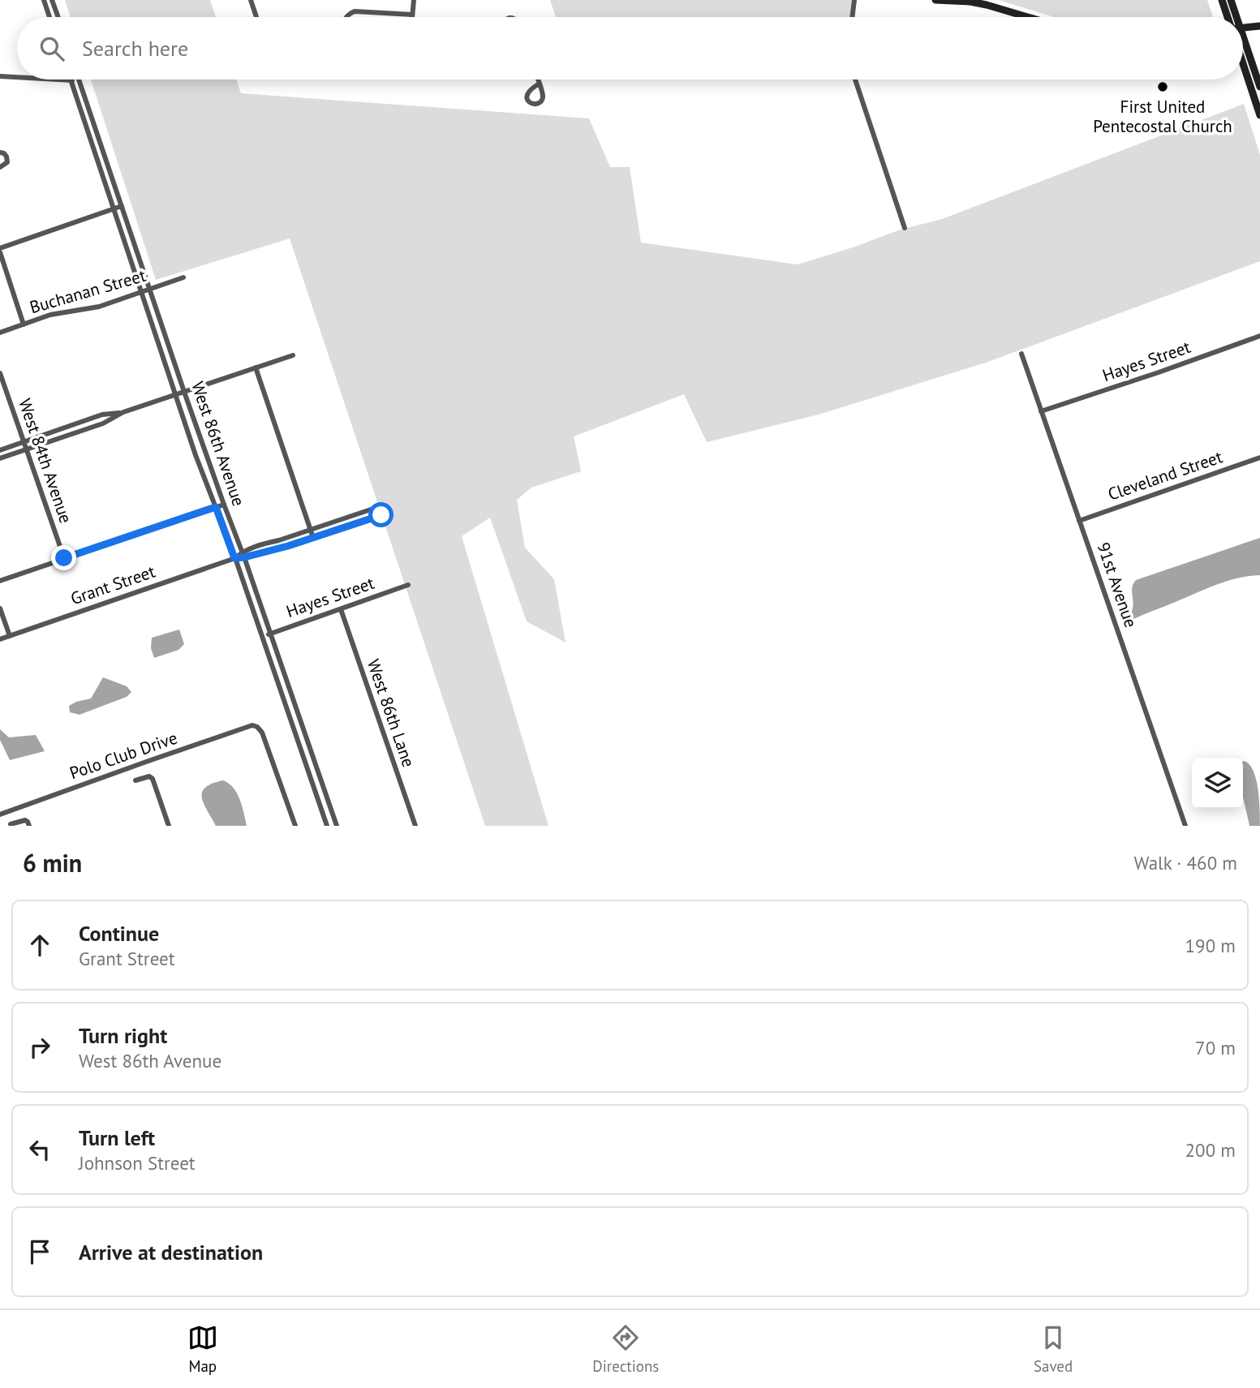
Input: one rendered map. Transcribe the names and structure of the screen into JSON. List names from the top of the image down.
{
  "streets": {
    "street": [
      "Buchanan Street",
      "Hayes Street",
      "West 86th Avenue",
      "West 84th Avenue",
      "Cleveland Street",
      "Grant Street",
      "91st Avenue",
      "West 86th Lane",
      "Polo Club Drive"
    ]
  },
  "crossings": [
    ["Buchanan Street", "West 86th Avenue"],
    ["Hayes Street", "West 86th Avenue"],
    ["Hayes Street", "91st Avenue"],
    ["Hayes Street", "West 86th Lane"],
    ["West 86th Avenue", "Grant Street"],
    ["Cleveland Street", "91st Avenue"]
  ],
  "places": ["First United Pentecostal Church"],
  "page": {
    "search": "Search here",
    "heading": ["6 min", "Walk · 460 m"],
    "list": [
      ["Continue", "Grant Street", "190 m"],
      ["Turn right", "West 86th Avenue", "70 m"],
      ["Turn left", "Johnson Street", "200 m"],
      "Arrive at destination"
    ],
    "nav": ["Map", "Directions", "Saved"]
  }
}
